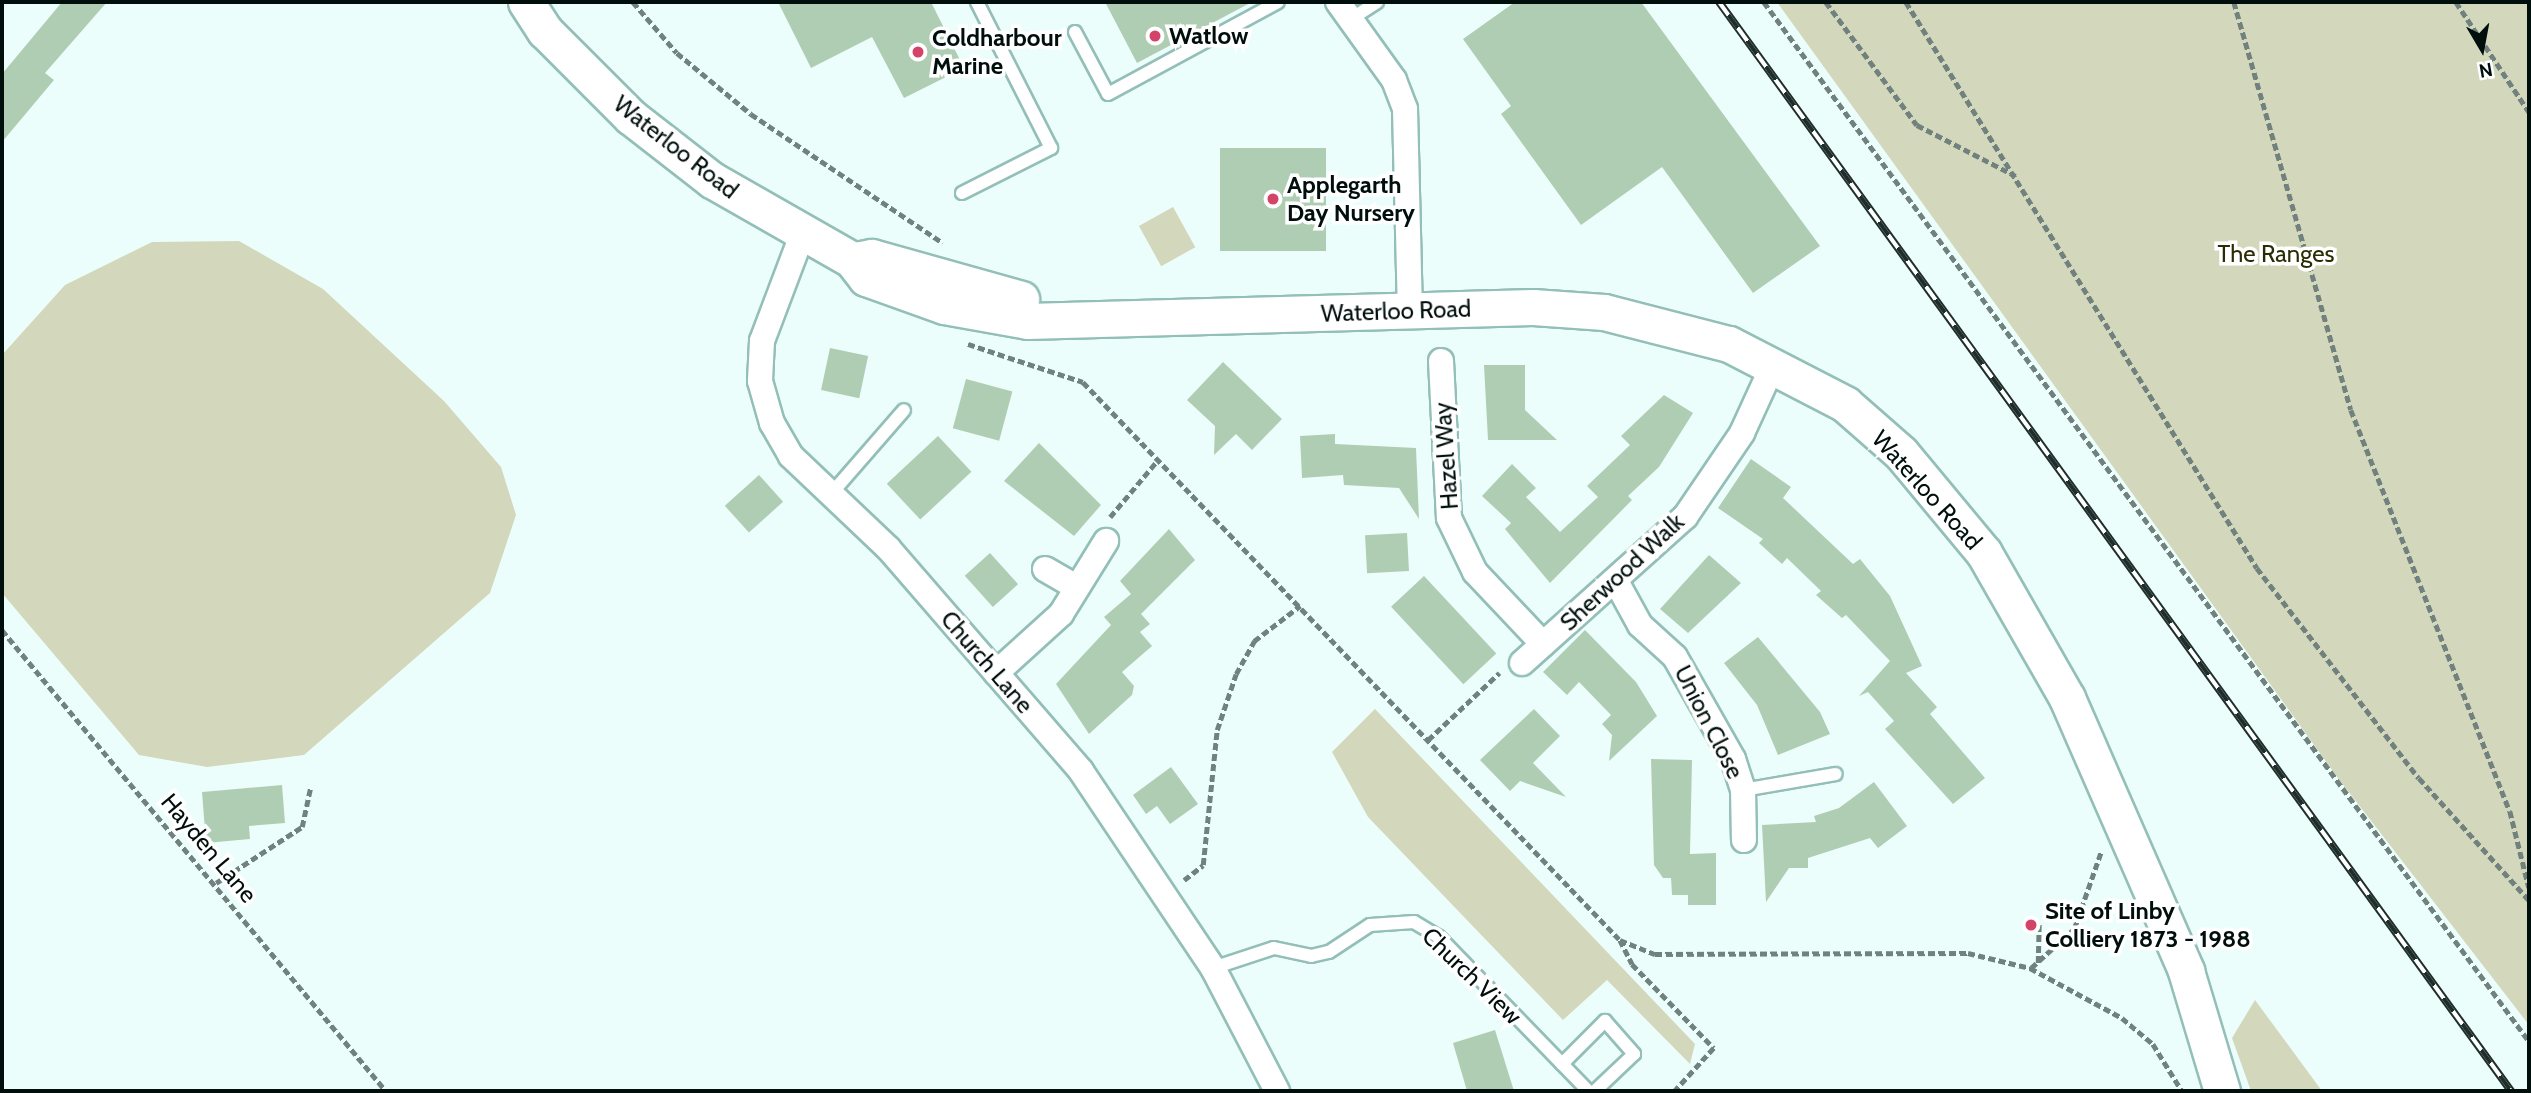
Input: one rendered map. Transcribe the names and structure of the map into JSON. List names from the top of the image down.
{
  "streets": {
    "street": [
      "Waterloo Road",
      "Hazel Way",
      "Sherwood Walk",
      "Church Lane",
      "Union Close"
    ],
    "lane": ["Church View"],
    "path": ["Hayden Lane"]
  },
  "crossings": [
    ["Waterloo Road", "Sherwood Walk"],
    ["Waterloo Road", "Church Lane"],
    ["Hazel Way", "Sherwood Walk"],
    ["Sherwood Walk", "Union Close"],
    ["Church Lane", "Church View"]
  ],
  "parks": ["The Ranges"],
  "places": [
    "Watlow",
    "Coldharbour Marine",
    "Applegarth Day Nursery",
    "Site of Linby Colliery 1873 - 1988"
  ],
  "north": "bottom"
}
